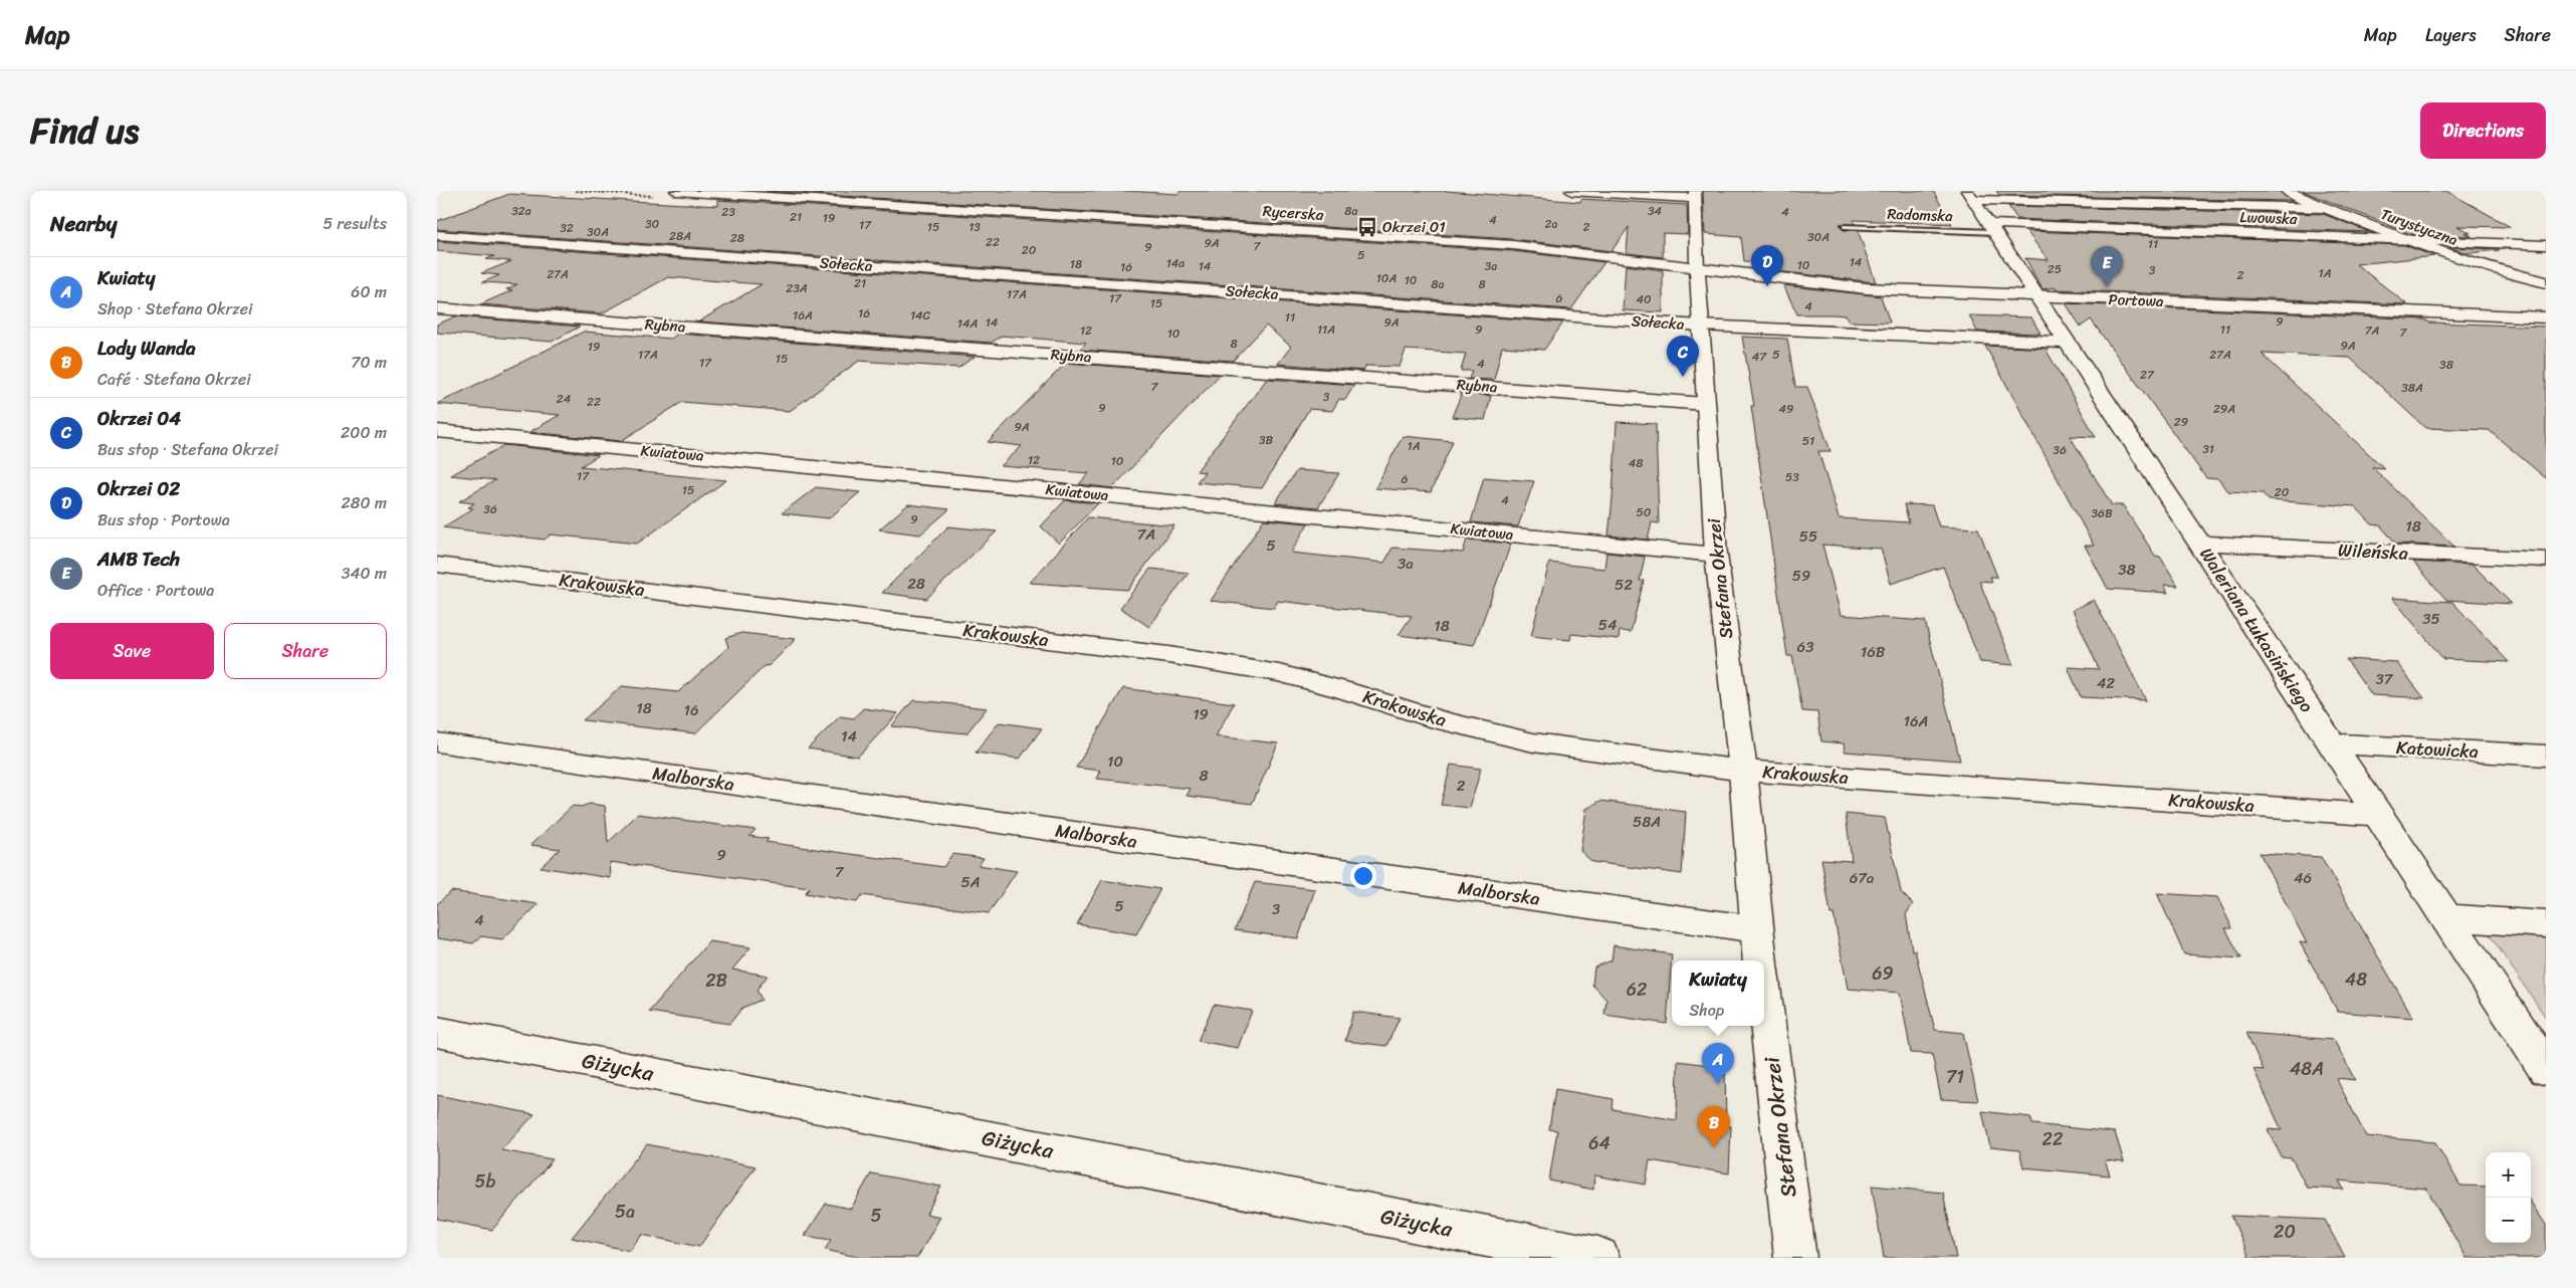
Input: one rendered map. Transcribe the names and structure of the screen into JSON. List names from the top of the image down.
{
  "streets": {
    "street": [
      "Rycerska",
      "Lwowska",
      "Turystyczna",
      "Sołecka",
      "Portowa",
      "Rybna",
      "Kwiatowa",
      "Wileńska",
      "Stefana Okrzei",
      "Krakowska",
      "Waleriana Łukasińskiego",
      "Katowicka",
      "Malborska",
      "Giżycka"
    ],
    "lane": ["Radomska"]
  },
  "crossings": [
    ["Rycerska", "Portowa"],
    ["Rycerska", "Stefana Okrzei"],
    ["Radomska", "Lwowska"],
    ["Radomska", "Waleriana Łukasińskiego"],
    ["Lwowska", "Turystyczna"],
    ["Lwowska", "Waleriana Łukasińskiego"],
    ["Sołecka", "Stefana Okrzei"],
    ["Sołecka", "Waleriana Łukasińskiego"],
    ["Portowa", "Stefana Okrzei"],
    ["Portowa", "Waleriana Łukasińskiego"],
    ["Rybna", "Stefana Okrzei"],
    ["Kwiatowa", "Stefana Okrzei"],
    ["Wileńska", "Waleriana Łukasińskiego"],
    ["Stefana Okrzei", "Krakowska"],
    ["Stefana Okrzei", "Malborska"],
    ["Krakowska", "Waleriana Łukasińskiego"],
    ["Waleriana Łukasińskiego", "Katowicka"]
  ],
  "places": {
    "bus stop": ["Okrzei 01"]
  },
  "house_numbers": [
    "32a",
    "8a",
    "34",
    "23",
    "4",
    "21",
    "19",
    "4",
    "30",
    "2a",
    "17",
    "15",
    "13",
    "2",
    "32",
    "30A",
    "28A",
    "30A",
    "28",
    "22",
    "9A",
    "11",
    "7",
    "9",
    "20",
    "5",
    "14",
    "14a",
    "18",
    "10",
    "14",
    "3a",
    "16",
    "25",
    "3",
    "1A",
    "27A",
    "2",
    "10A",
    "10",
    "21",
    "8a",
    "8",
    "23A",
    "17A",
    "17",
    "6",
    "40",
    "15",
    "4",
    "16",
    "16A",
    "14C",
    "11",
    "9",
    "14",
    "9A",
    "14A",
    "11A",
    "9",
    "11",
    "12",
    "7A",
    "7",
    "10",
    "8",
    "9A",
    "19",
    "17A",
    "5",
    "27A",
    "47",
    "15",
    "17",
    "4",
    "38",
    "27",
    "7",
    "38A",
    "3",
    "24",
    "22",
    "9",
    "49",
    "29A",
    "29",
    "9A",
    "3B",
    "51",
    "1A",
    "31",
    "36",
    "12",
    "10",
    "48",
    "17",
    "53",
    "6",
    "15",
    "20",
    "4",
    "36",
    "50",
    "36B",
    "9",
    "18",
    "7A",
    "55",
    "5",
    "3a",
    "38",
    "59",
    "28",
    "52",
    "35",
    "54",
    "18",
    "63",
    "16B",
    "37",
    "42",
    "18",
    "16",
    "19",
    "16A",
    "14",
    "10",
    "8",
    "2",
    "58A",
    "9",
    "7",
    "67a",
    "46",
    "5A",
    "5",
    "3",
    "4",
    "69",
    "48",
    "2B",
    "62",
    "48A",
    "71",
    "22",
    "64",
    "5b",
    "5a",
    "5",
    "20"
  ],
  "page": {
    "header": "Map",
    "nav": ["Map", "Layers", "Share"],
    "title": "Find us",
    "buttons": [
      "Directions",
      ["Save", "Share"]
    ],
    "heading": ["Nearby", "5 results"],
    "pins": [
      "D",
      "E",
      "C",
      "A",
      "B"
    ],
    "list": [
      {
        "mark": "A",
        "name": "Kwiaty",
        "note": "Shop · Stefana Okrzei",
        "value": "60 m"
      },
      {
        "mark": "B",
        "name": "Lody Wanda",
        "note": "Café · Stefana Okrzei",
        "value": "70 m"
      },
      {
        "mark": "C",
        "name": "Okrzei 04",
        "note": "Bus stop · Stefana Okrzei",
        "value": "200 m"
      },
      {
        "mark": "D",
        "name": "Okrzei 02",
        "note": "Bus stop · Portowa",
        "value": "280 m"
      },
      {
        "mark": "E",
        "name": "AMB Tech",
        "note": "Office · Portowa",
        "value": "340 m"
      }
    ],
    "popup": ["Kwiaty", "Shop"],
    "map_buttons": ["+", "−"]
  }
}
